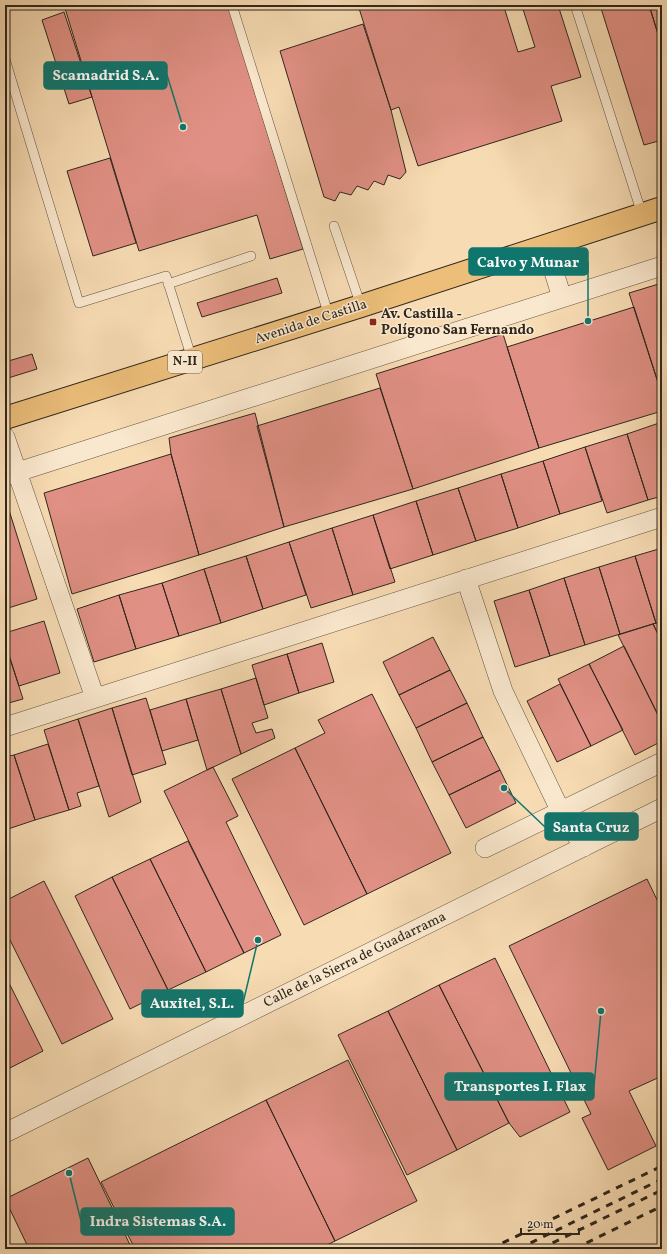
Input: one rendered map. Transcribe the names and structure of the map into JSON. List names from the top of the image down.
{
  "streets": {
    "main road": ["Avenida de Castilla", "N-II"],
    "street": ["Calle de la Sierra de Guadarrama"]
  },
  "places": {
    "other": [
      "Scamadrid S.A.",
      "Calvo y Munar",
      "Santa Cruz",
      "Auxitel, S.L.",
      "Transportes I. Flax",
      "Indra Sistemas S.A."
    ],
    "transit": ["Av. Castilla - Polígono San Fernando"]
  },
  "scale_bar": "20 m"
}
